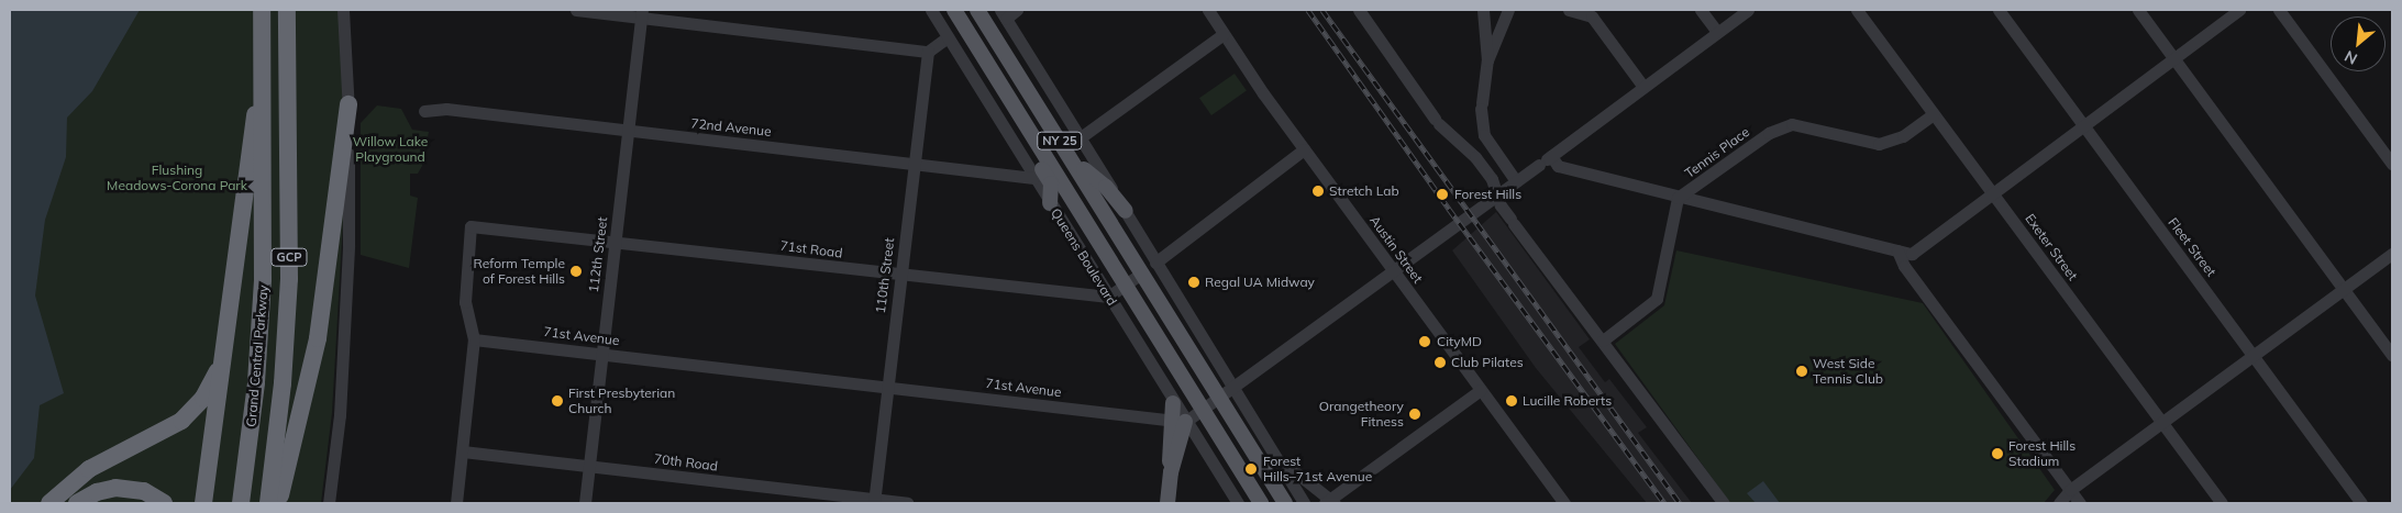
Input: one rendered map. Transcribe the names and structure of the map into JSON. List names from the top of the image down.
{
  "streets": {
    "highway": ["GCP", "Grand Central Parkway"],
    "main road": ["NY 25", "Queens Boulevard"],
    "street": [
      "72nd Avenue",
      "Tennis Place",
      "Exeter Street",
      "Fleet Street",
      "71st Road",
      "Austin Street",
      "112th Street",
      "110th Street",
      "71st Avenue",
      "70th Road"
    ]
  },
  "crossings": [
    ["72nd Avenue", "112th Street"],
    ["72nd Avenue", "Queens Boulevard"],
    ["72nd Avenue", "110th Street"],
    ["Tennis Place", "Exeter Street"],
    ["71st Road", "112th Street"],
    ["71st Road", "Queens Boulevard"],
    ["71st Road", "110th Street"],
    ["71st Road", "71st Avenue"],
    ["112th Street", "71st Avenue"],
    ["112th Street", "70th Road"],
    ["110th Street", "71st Avenue"],
    ["110th Street", "70th Road"]
  ],
  "parks": ["Willow Lake Playground", "Flushing Meadows-Corona Park"],
  "places": [
    "Stretch Lab",
    "Forest Hills",
    "Reform Temple of Forest Hills",
    "Regal UA Midway",
    "CityMD",
    "Club Pilates",
    "West Side Tennis Club",
    "First Presbyterian Church",
    "Lucille Roberts",
    "Orangetheory Fitness",
    "Forest Hills Stadium",
    "Forest Hills–71st Avenue"
  ],
  "north": "bottom left"
}
